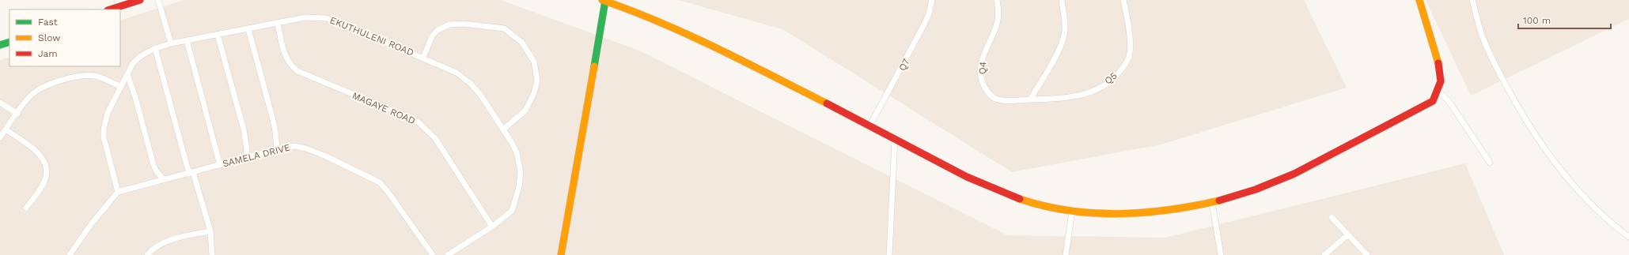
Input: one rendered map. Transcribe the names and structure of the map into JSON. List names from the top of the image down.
{
  "streets": {
    "street": [
      "EKUTHULENI ROAD",
      "Q7",
      "Q4",
      "Q5",
      "MAGAYE ROAD",
      "SAMELA DRIVE"
    ]
  },
  "crossings": [
    ["EKUTHULENI ROAD", "MAGAYE ROAD"],
    ["EKUTHULENI ROAD", "SAMELA DRIVE"],
    ["Q4", "Q5"]
  ],
  "legend": ["Fast", "Slow", "Jam"],
  "scale_bar": "100 m"
}
